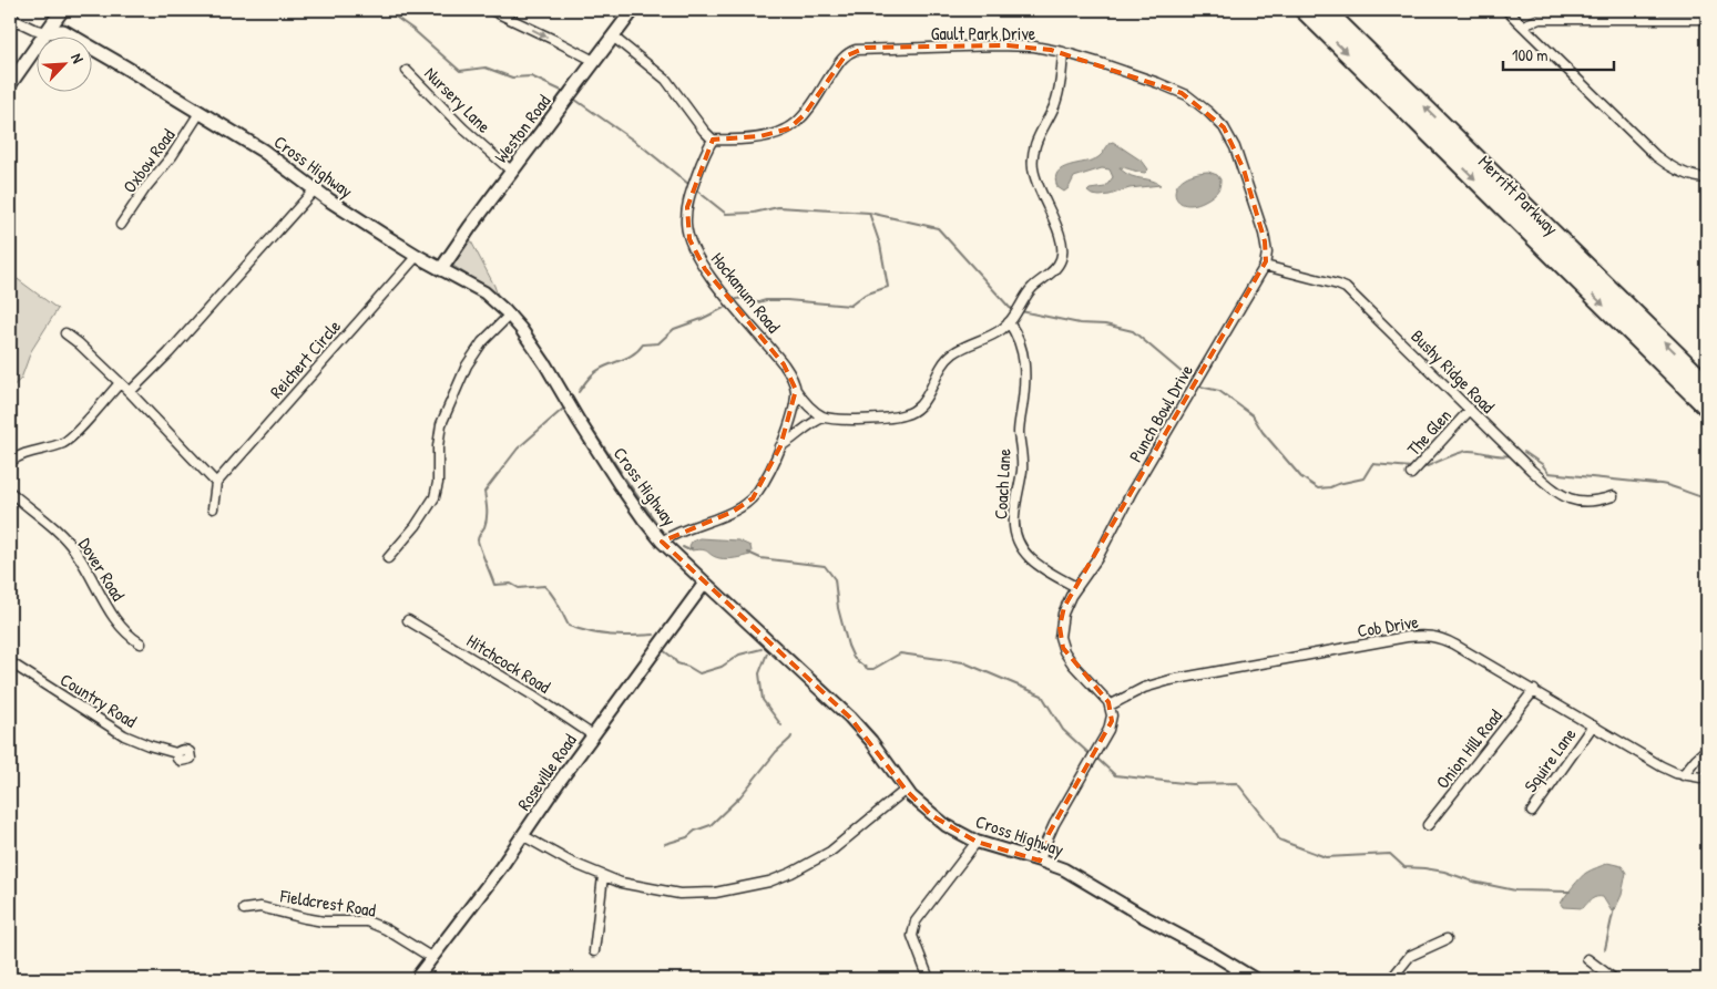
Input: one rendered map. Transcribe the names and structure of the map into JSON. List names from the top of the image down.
{
  "streets": {
    "highway": ["Merritt Parkway"],
    "main road": ["Weston Road", "Cross Highway"],
    "street": [
      "Gault Park Drive",
      "Nursery Lane",
      "Oxbow Road",
      "Hockanum Road",
      "Reichert Circle",
      "Bushy Ridge Road",
      "Punch Bowl Drive",
      "The Glen",
      "Coach Lane",
      "Dover Road",
      "Cob Drive",
      "Hitchcock Road",
      "Country Road",
      "Onion Hill Road",
      "Squire Lane",
      "Roseville Road",
      "Fieldcrest Road"
    ]
  },
  "crossings": [
    ["Gault Park Drive", "Hockanum Road"],
    ["Nursery Lane", "Weston Road"],
    ["Weston Road", "Cross Highway"],
    ["Oxbow Road", "Cross Highway"],
    ["Cross Highway", "Reichert Circle"],
    ["Cross Highway", "Roseville Road"],
    ["Bushy Ridge Road", "Punch Bowl Drive"],
    ["Bushy Ridge Road", "The Glen"],
    ["Punch Bowl Drive", "Coach Lane"],
    ["Punch Bowl Drive", "Cob Drive"],
    ["Cob Drive", "Onion Hill Road"],
    ["Cob Drive", "Squire Lane"],
    ["Hitchcock Road", "Roseville Road"],
    ["Roseville Road", "Fieldcrest Road"]
  ],
  "scale_bar": "100 m",
  "north": "top right"
}
